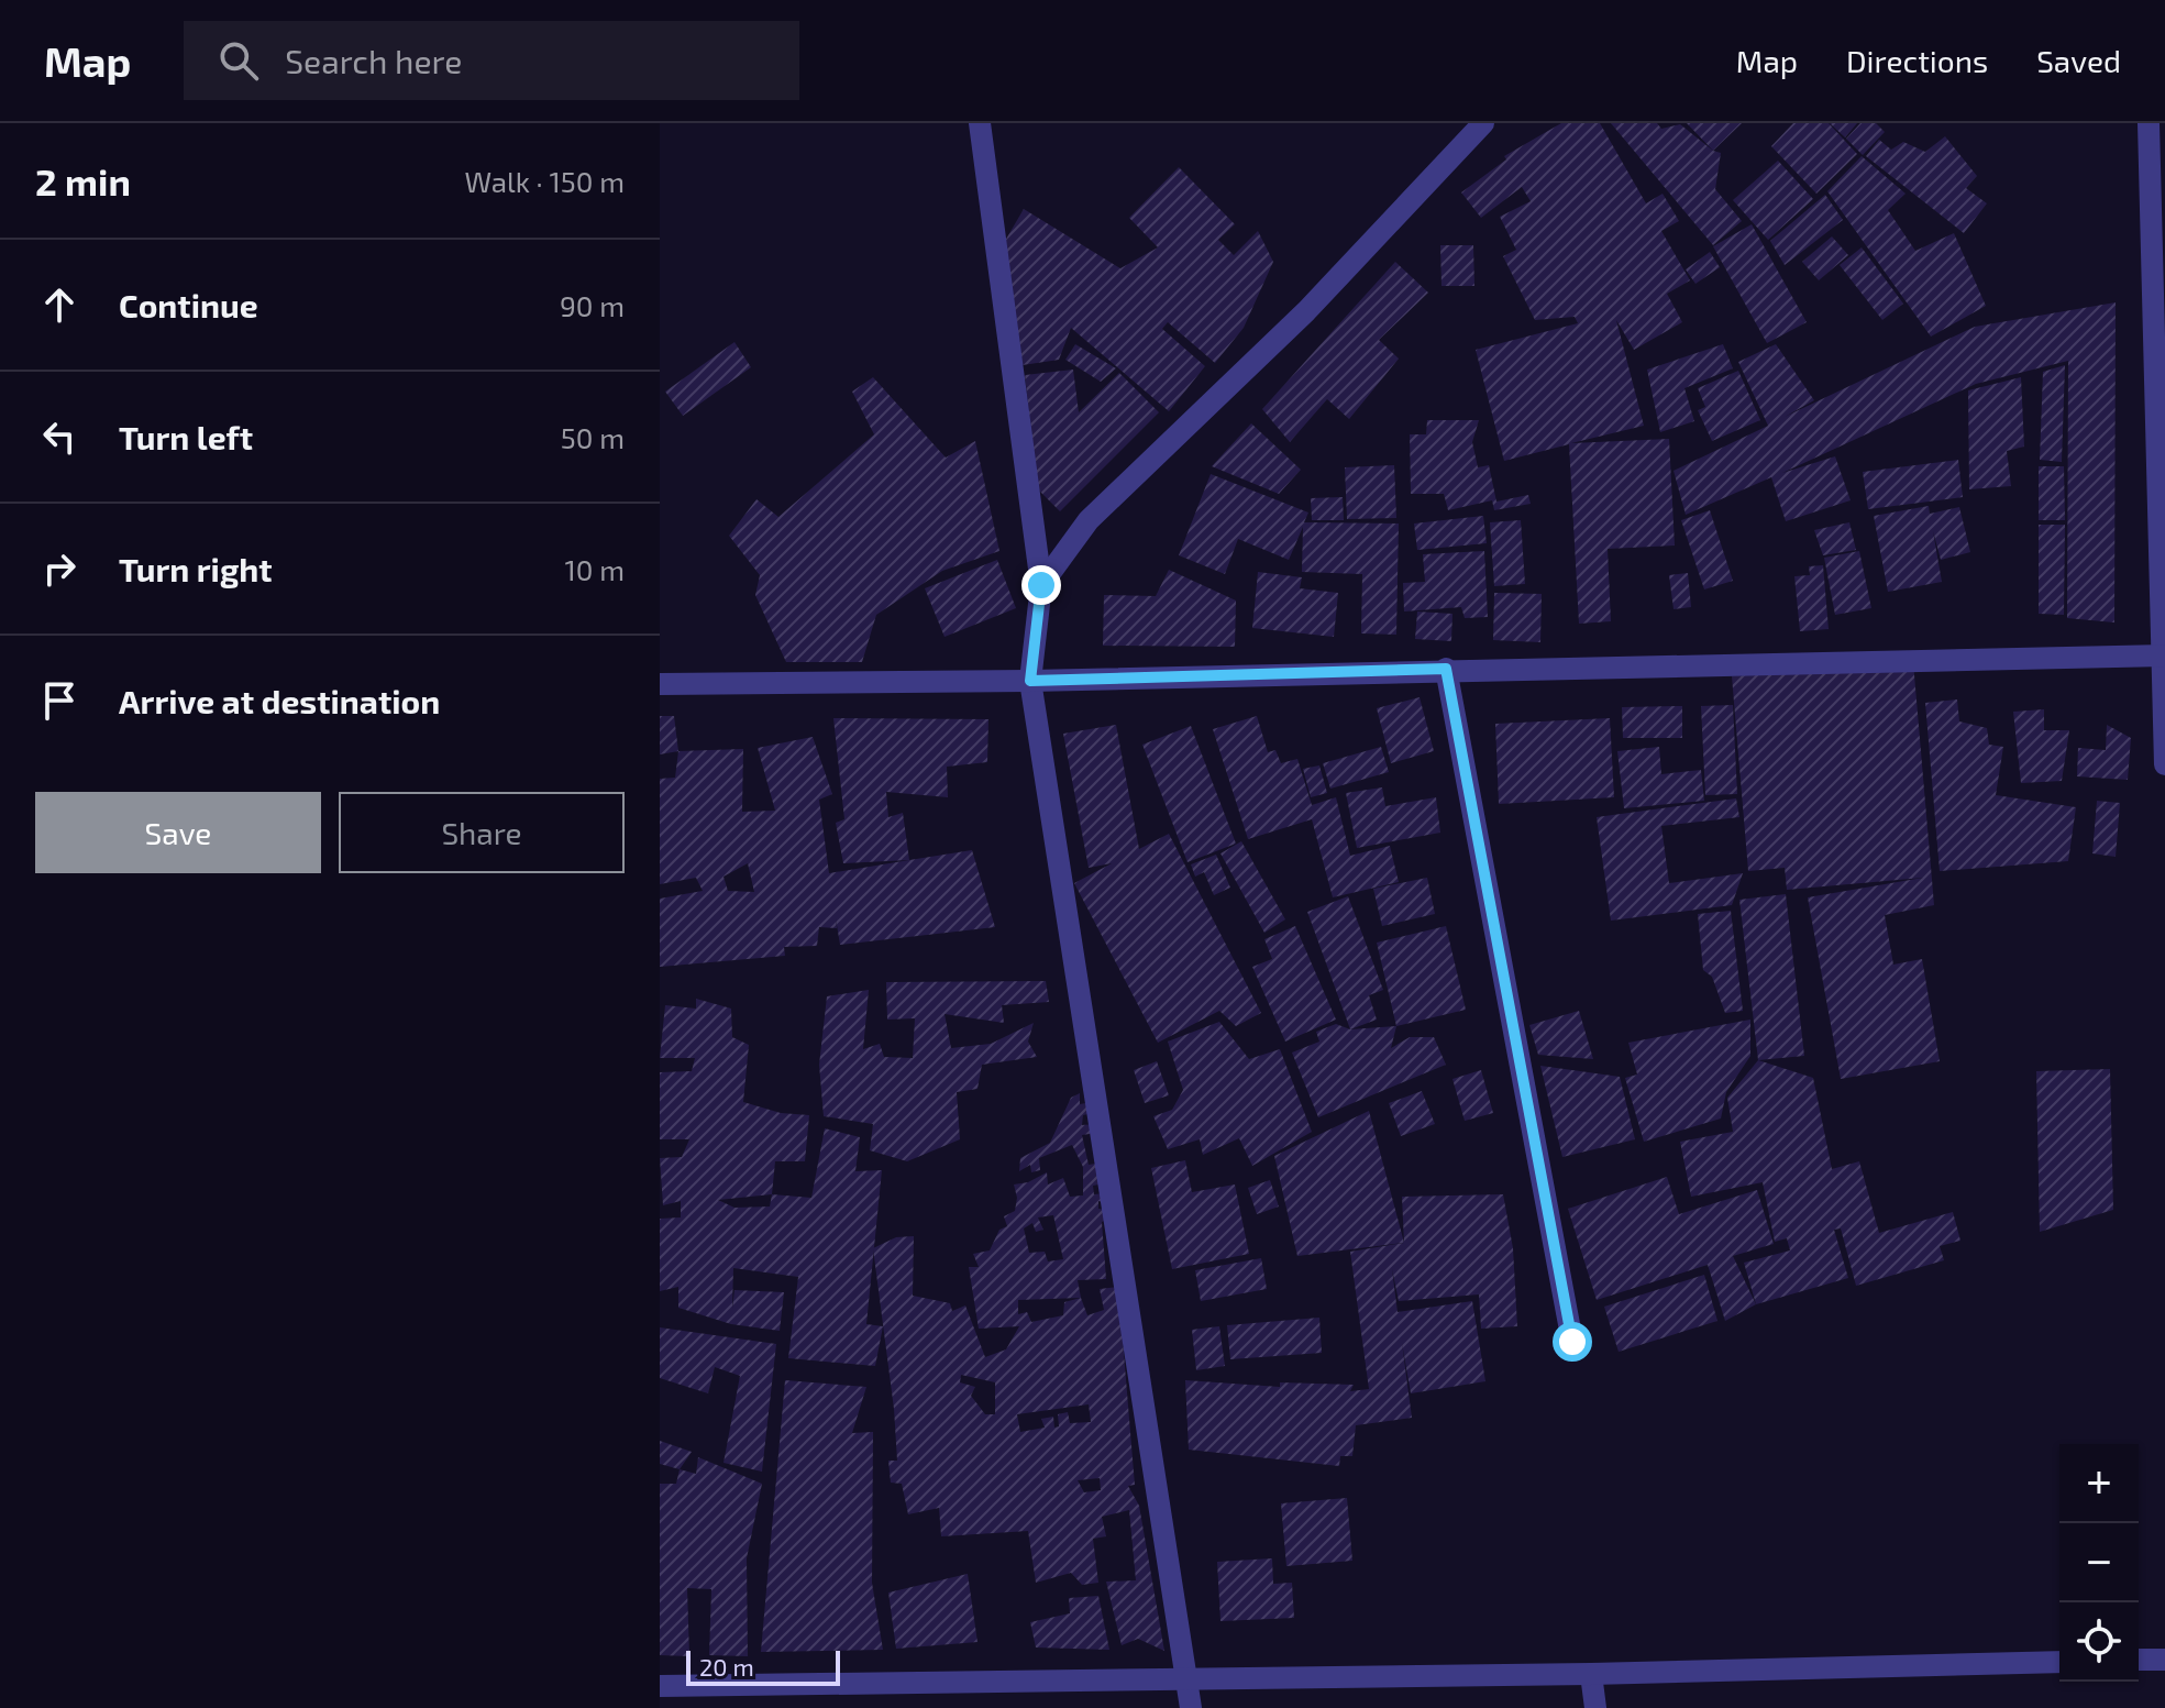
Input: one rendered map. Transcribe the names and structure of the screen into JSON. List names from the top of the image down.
{
  "scale_bar": "20 m",
  "page": {
    "header": "Map",
    "search": "Search here",
    "nav": ["Map", "Directions", "Saved"],
    "heading": ["2 min", "Walk · 150 m"],
    "list": [
      ["Continue", "90 m"],
      ["Turn left", "50 m"],
      ["Turn right", "10 m"],
      "Arrive at destination"
    ],
    "buttons": ["Save", "Share"],
    "map_buttons": ["+", "−"],
    "scale": "20 m"
  }
}
